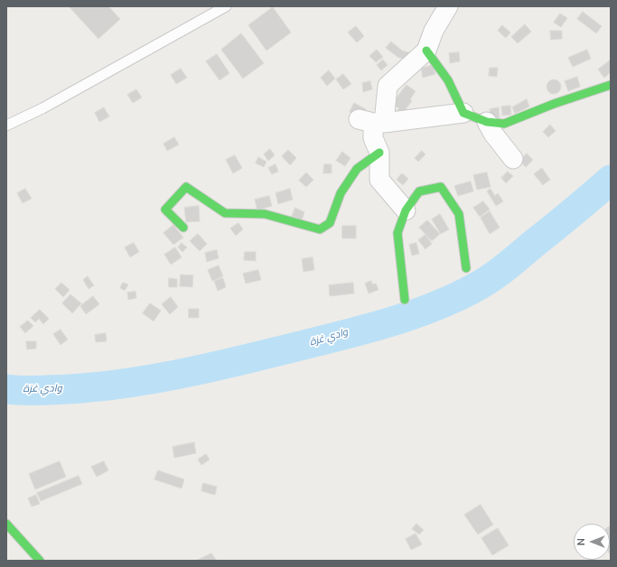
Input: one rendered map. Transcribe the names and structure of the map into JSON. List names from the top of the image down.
{
  "water": ["وادي غزة"],
  "north": "left"
}
